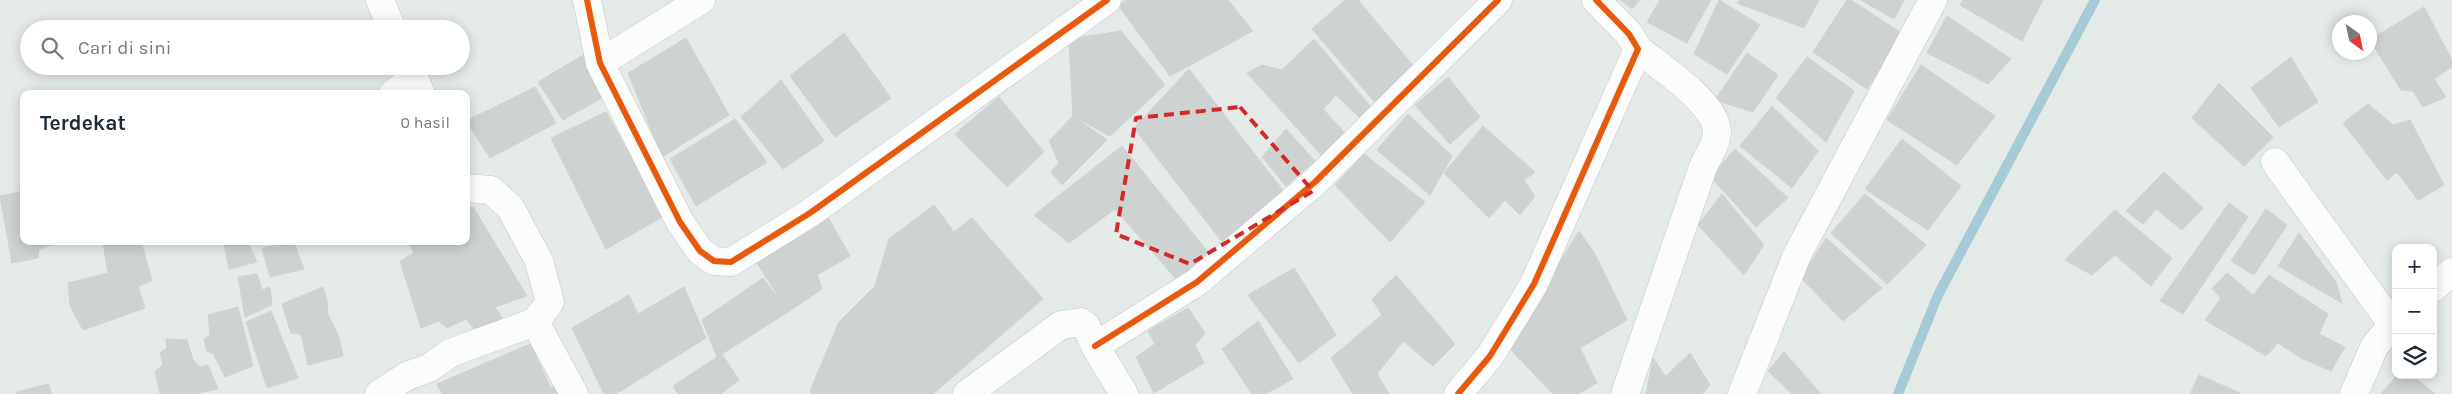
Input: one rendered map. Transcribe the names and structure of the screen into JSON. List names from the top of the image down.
{
  "north": "bottom right",
  "page": {
    "search": "Cari di sini",
    "heading": ["Terdekat", "0 hasil"],
    "map_buttons": ["+", "−"]
  }
}
